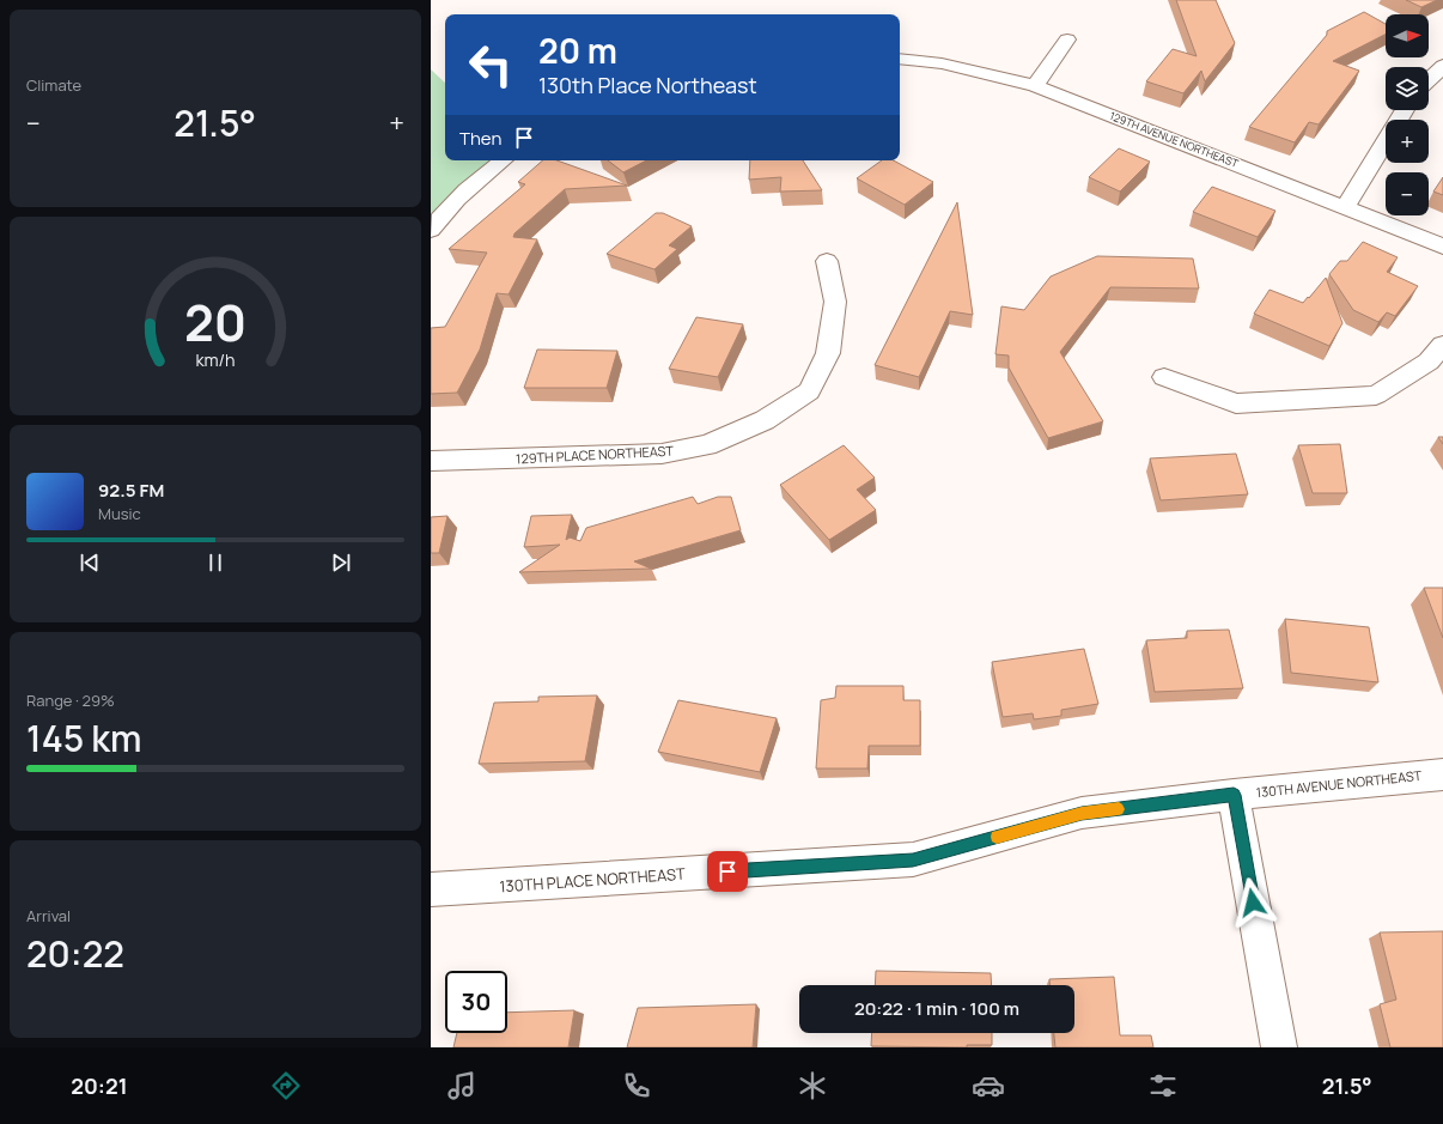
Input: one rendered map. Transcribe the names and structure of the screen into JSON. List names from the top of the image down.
{
  "streets": {
    "street": [
      "129TH AVENUE NORTHEAST",
      "129TH PLACE NORTHEAST",
      "130TH AVENUE NORTHEAST",
      "130TH PLACE NORTHEAST"
    ]
  },
  "crossings": [
    ["130TH AVENUE NORTHEAST", "130TH PLACE NORTHEAST"]
  ],
  "north": "right",
  "page": {
    "tile": [
      "Climate",
      ["Range · 29%", "145 km"],
      ["Arrival", "20:22"]
    ],
    "map_buttons": ["+", "−"],
    "turn": ["20 m", "130th Place Northeast"],
    "heat": ["−", "21.5°", "+"],
    "then": "Then",
    "song": ["92.5 FM", "Music"],
    "limit": "30",
    "trip": "20:22 · 1 min · 100 m",
    "tabs": ["20:21", "21.5°"],
    "gauge": ["20", "km/h"]
  }
}
